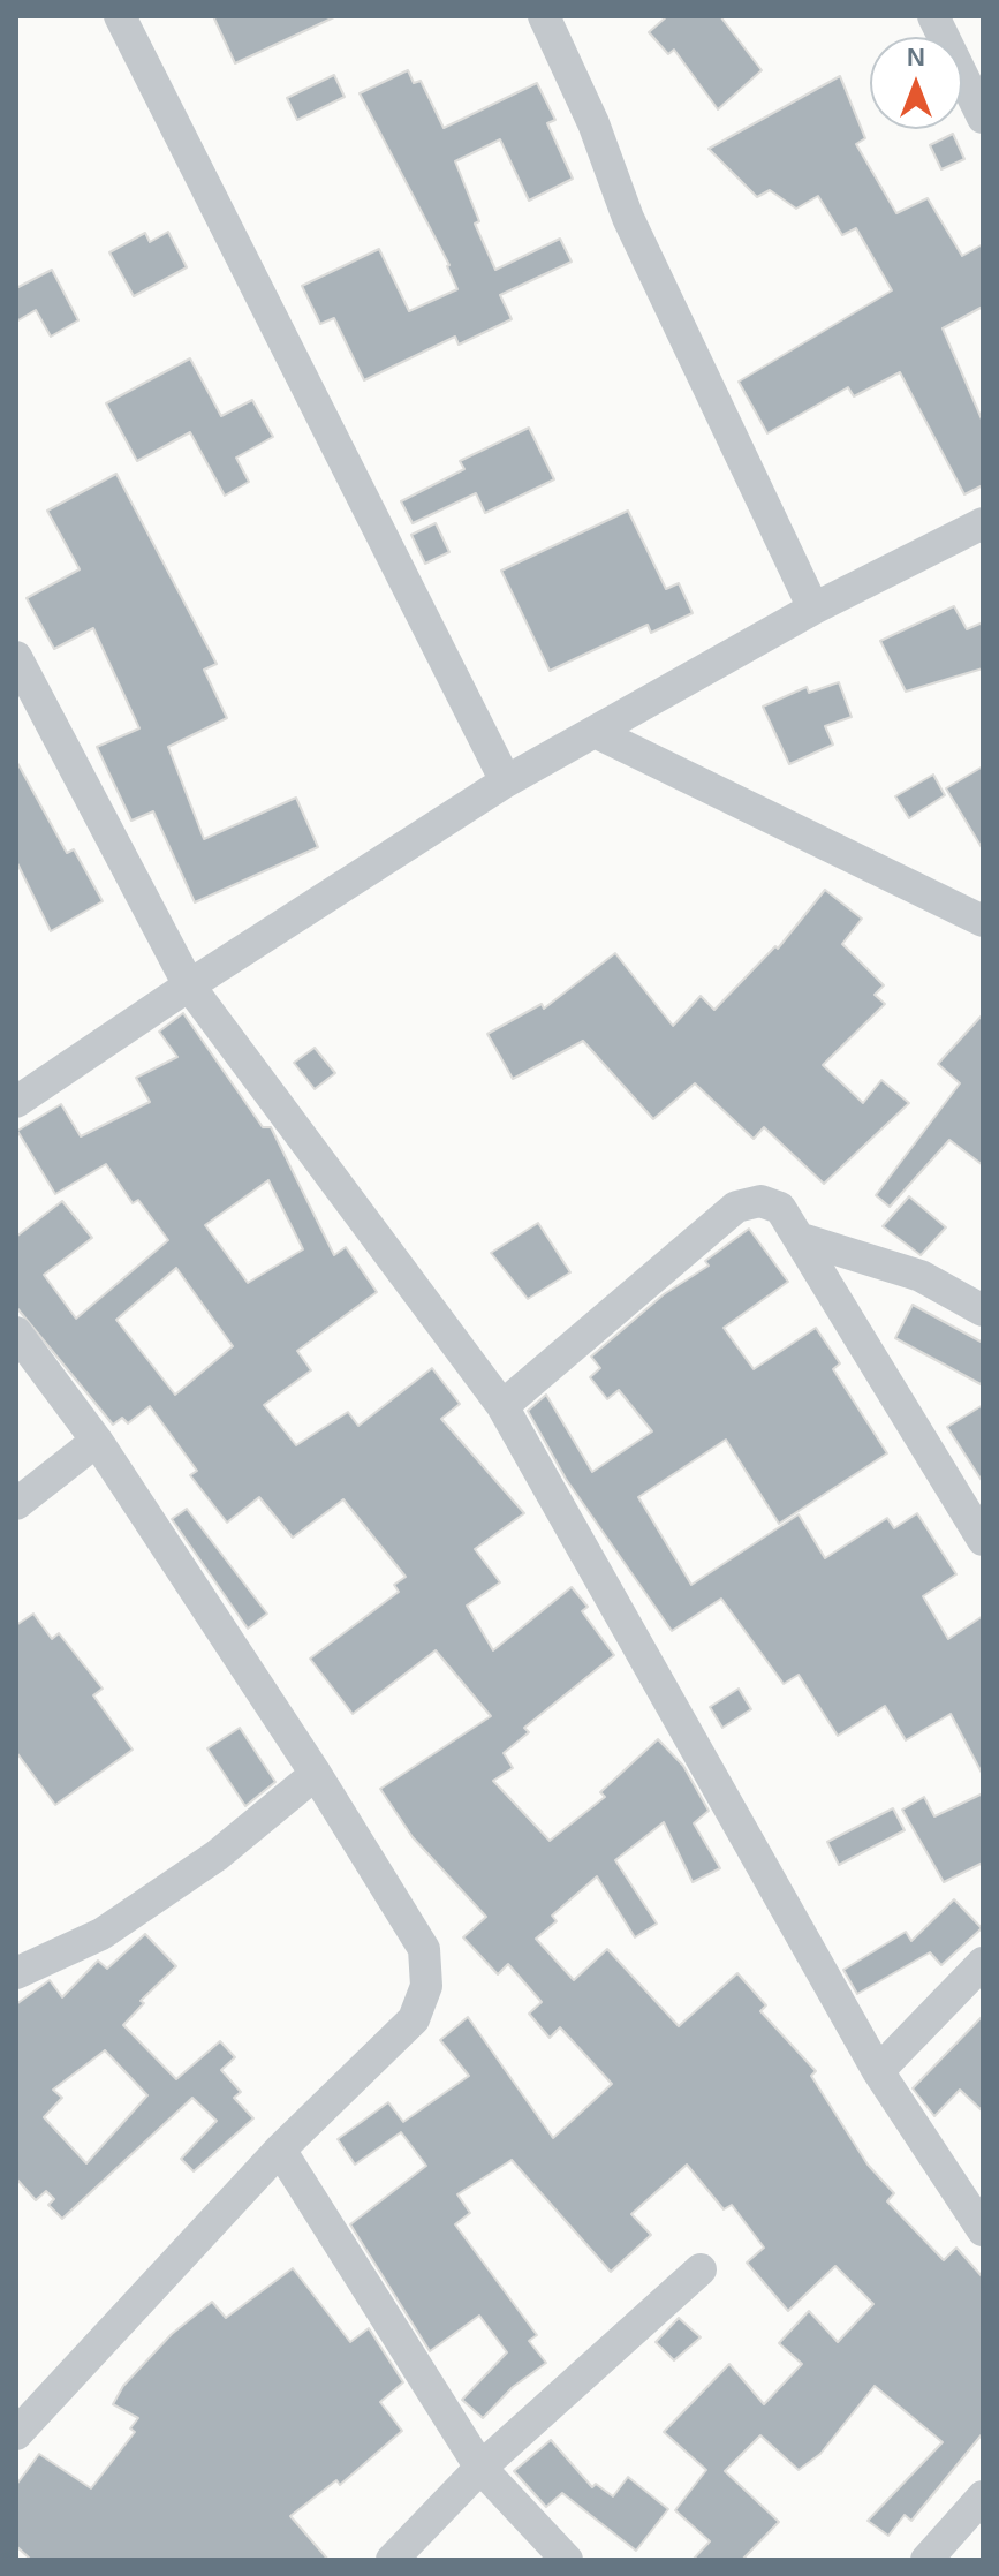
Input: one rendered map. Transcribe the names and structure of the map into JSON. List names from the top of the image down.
{
  "north": "top"
}
